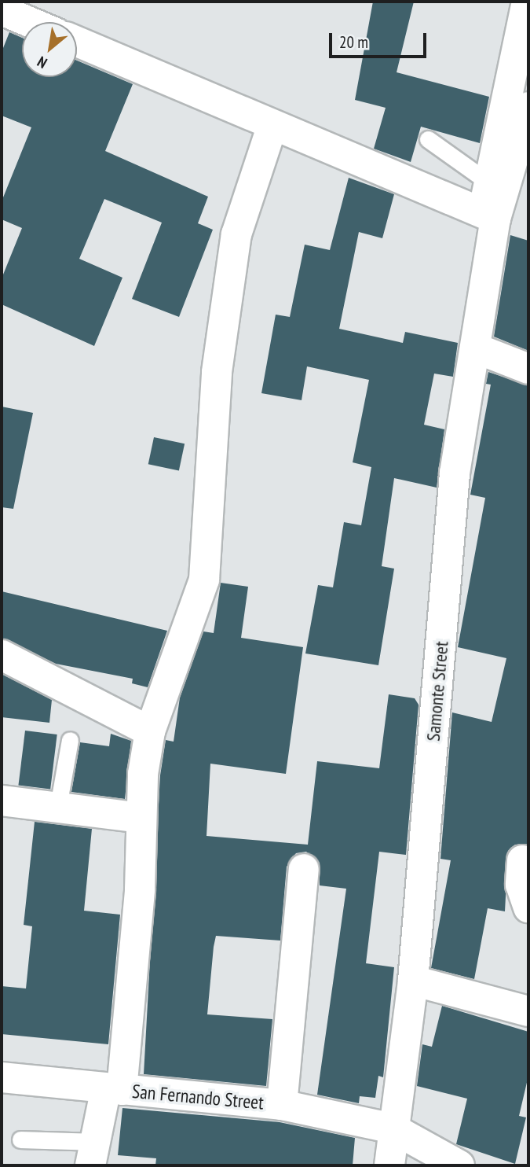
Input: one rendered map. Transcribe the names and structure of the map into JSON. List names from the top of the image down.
{
  "streets": {
    "street": ["Samonte Street", "San Fernando Street"]
  },
  "crossings": [
    ["Samonte Street", "San Fernando Street"]
  ],
  "scale_bar": "20 m",
  "north": "bottom left"
}
